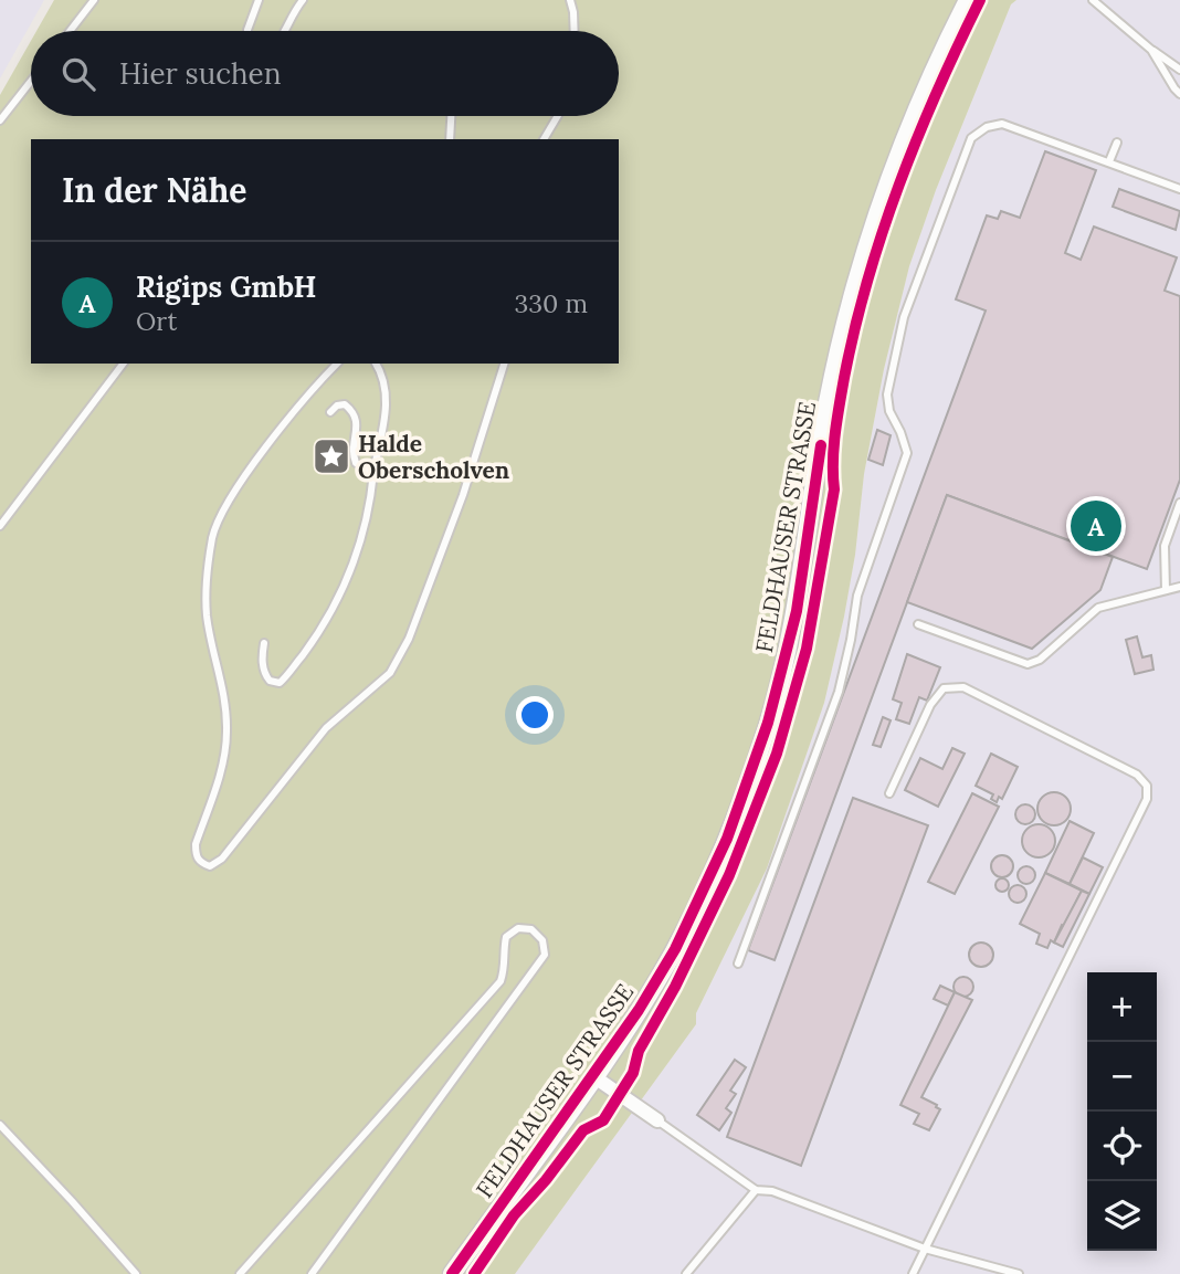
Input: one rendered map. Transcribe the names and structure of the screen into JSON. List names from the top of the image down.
{
  "streets": {
    "street": ["FELDHAUSER STRASSE"]
  },
  "places": {
    "place": ["Halde Oberscholven"]
  },
  "page": {
    "search": "Hier suchen",
    "heading": "In der Nähe",
    "list": [
      {
        "mark": "A",
        "name": "Rigips GmbH",
        "note": "Ort",
        "value": "330 m"
      }
    ],
    "pins": "A",
    "map_buttons": ["+", "−"]
  }
}
